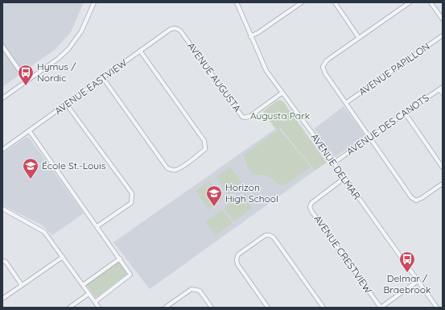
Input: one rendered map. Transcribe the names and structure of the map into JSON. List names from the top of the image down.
{
  "streets": {
    "street": [
      "AVENUE PAPILLON",
      "AVENUE AUGUSTA",
      "AVENUE EASTVIEW",
      "AVENUE DES CANOTS",
      "AVENUE DELMAR",
      "AVENUE CRESTVIEW"
    ]
  },
  "crossings": [
    ["AVENUE AUGUSTA", "AVENUE EASTVIEW"],
    ["AVENUE AUGUSTA", "AVENUE DELMAR"],
    ["AVENUE DES CANOTS", "AVENUE DELMAR"],
    ["AVENUE DELMAR", "AVENUE CRESTVIEW"]
  ],
  "parks": ["Augusta Park"],
  "places": {
    "bus stop": ["Hymus / Nordic", "Delmar / Braebrook"],
    "school or university": ["École St.-Louis", "Horizon High School"]
  }
}
